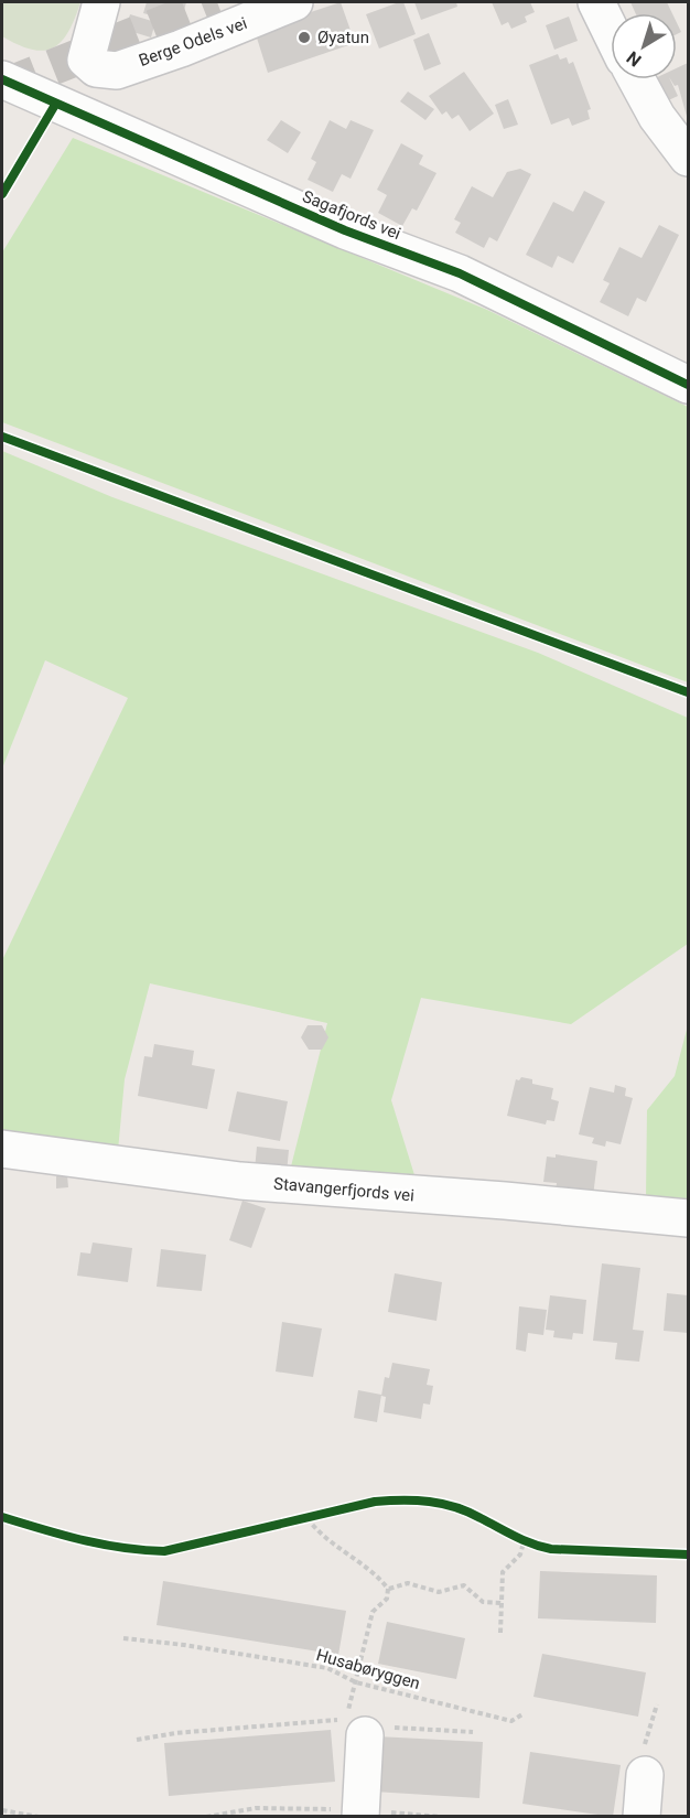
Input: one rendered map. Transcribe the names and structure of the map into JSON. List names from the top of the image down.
{
  "streets": {
    "street": ["Berge Odels vei", "Sagafjords vei", "Stavangerfjords vei"],
    "path": ["Husabøryggen"]
  },
  "places": ["Øyatun"],
  "north": "bottom left"
}
